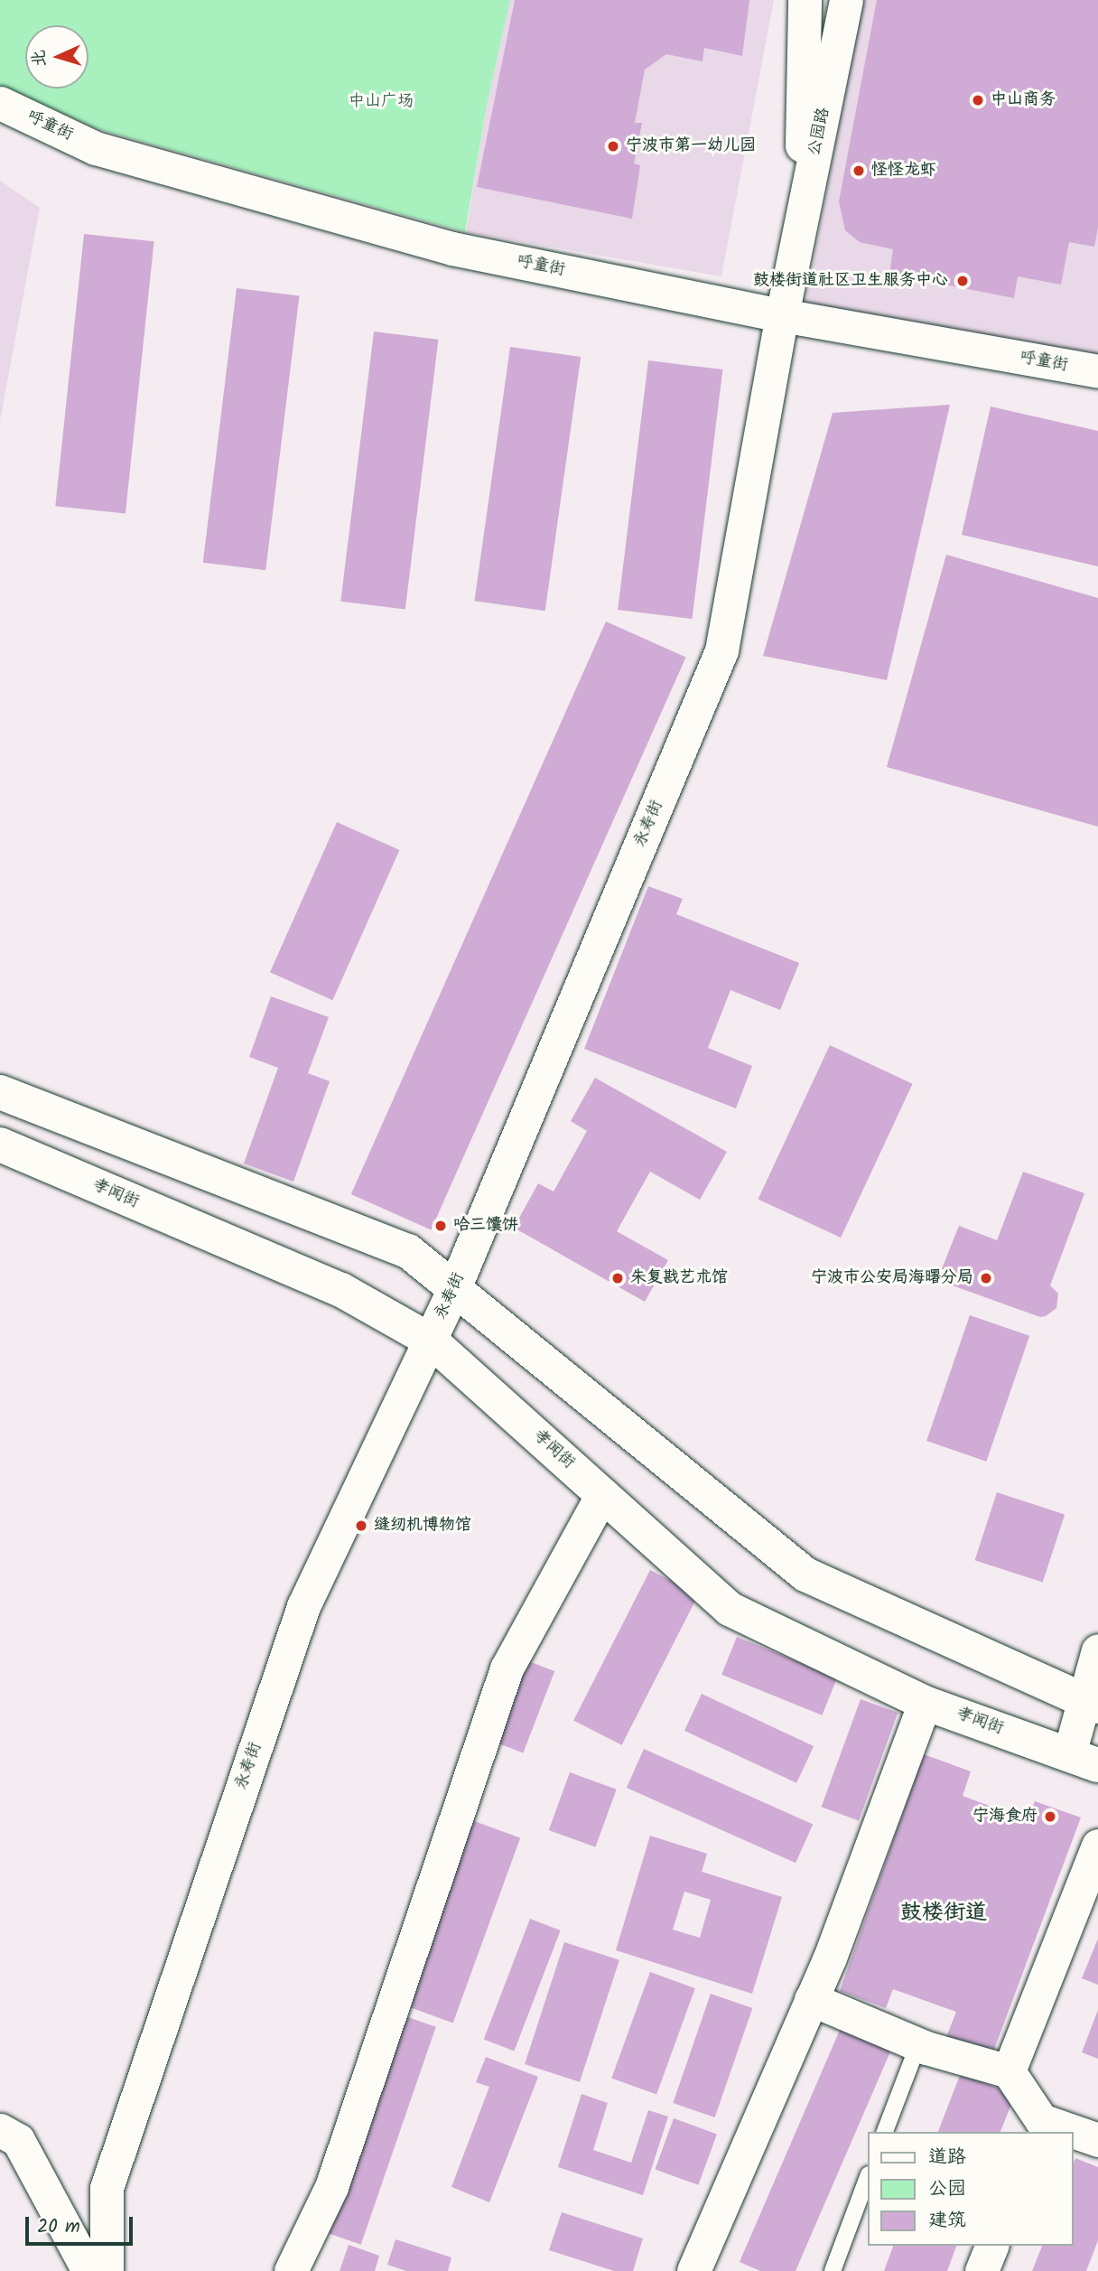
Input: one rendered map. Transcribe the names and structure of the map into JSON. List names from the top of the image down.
{
  "streets": {
    "street": [
      "呼童街",
      "公园路",
      "永寿街",
      "孝闻街"
    ]
  },
  "crossings": [
    ["呼童街", "公园路"],
    ["呼童街", "永寿街"],
    ["公园路", "永寿街"],
    ["永寿街", "孝闻街"]
  ],
  "districts": ["鼓楼街道"],
  "parks": ["中山广场"],
  "places": [
    "中山商务",
    "宁波市第一幼儿园",
    "怪怪龙虾",
    "鼓楼街道社区卫生服务中心",
    "哈三馕饼",
    "朱复戡艺术馆",
    "宁波市公安局海曙分局",
    "缝纫机博物馆",
    "宁海食府"
  ],
  "legend": ["道路", "公园", "建筑"],
  "scale_bar": "20 m",
  "north": "left"
}
